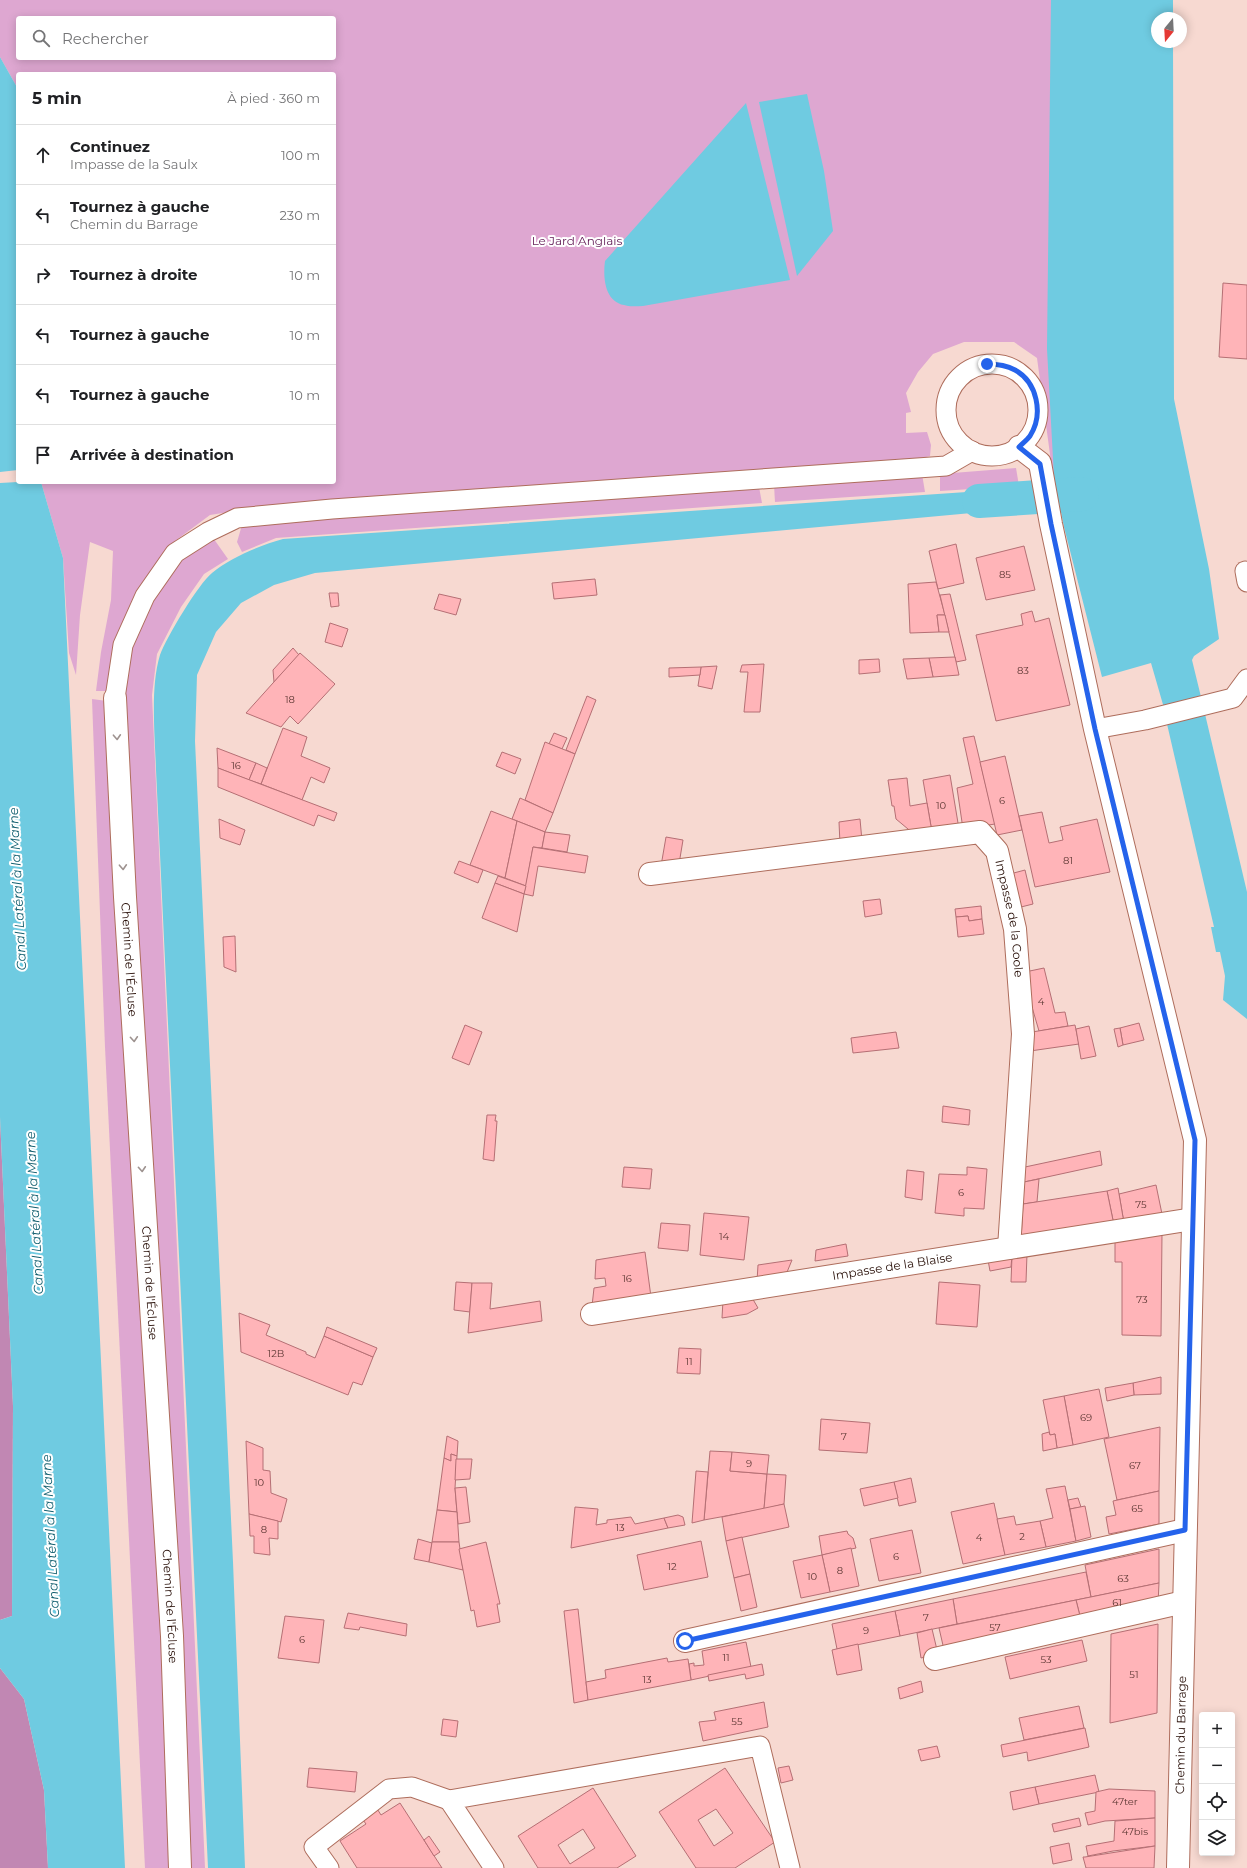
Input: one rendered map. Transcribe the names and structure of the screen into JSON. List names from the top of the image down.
{
  "streets": {
    "street": [
      "Impasse de la Coole",
      "Chemin de l'Écluse",
      "Impasse de la Blaise",
      "Chemin du Barrage"
    ]
  },
  "crossings": [
    ["Impasse de la Coole", "Impasse de la Blaise"],
    ["Impasse de la Blaise", "Chemin du Barrage"]
  ],
  "one_way": ["Chemin de l'Écluse"],
  "water": ["Canal Latéral à la Marne"],
  "parks": ["Le Jard Anglais"],
  "house_numbers": [
    "85",
    "83",
    "18",
    "16",
    "6",
    "10",
    "81",
    "4",
    "6",
    "75",
    "14",
    "16",
    "73",
    "12B",
    "11",
    "69",
    "7",
    "9",
    "67",
    "10",
    "65",
    "13",
    "8",
    "2",
    "4",
    "6",
    "12",
    "8",
    "10",
    "63",
    "61",
    "7",
    "57",
    "9",
    "6",
    "11",
    "53",
    "51",
    "13",
    "55",
    "47ter",
    "47bis"
  ],
  "north": "bottom",
  "page": {
    "search": "Rechercher",
    "heading": ["5 min", "À pied · 360 m"],
    "list": [
      ["Continuez", "Impasse de la Saulx", "100 m"],
      ["Tournez à gauche", "Chemin du Barrage", "230 m"],
      ["Tournez à droite", "10 m"],
      ["Tournez à gauche", "10 m"],
      ["Tournez à gauche", "10 m"],
      "Arrivée à destination"
    ],
    "map_buttons": ["+", "−"]
  }
}
